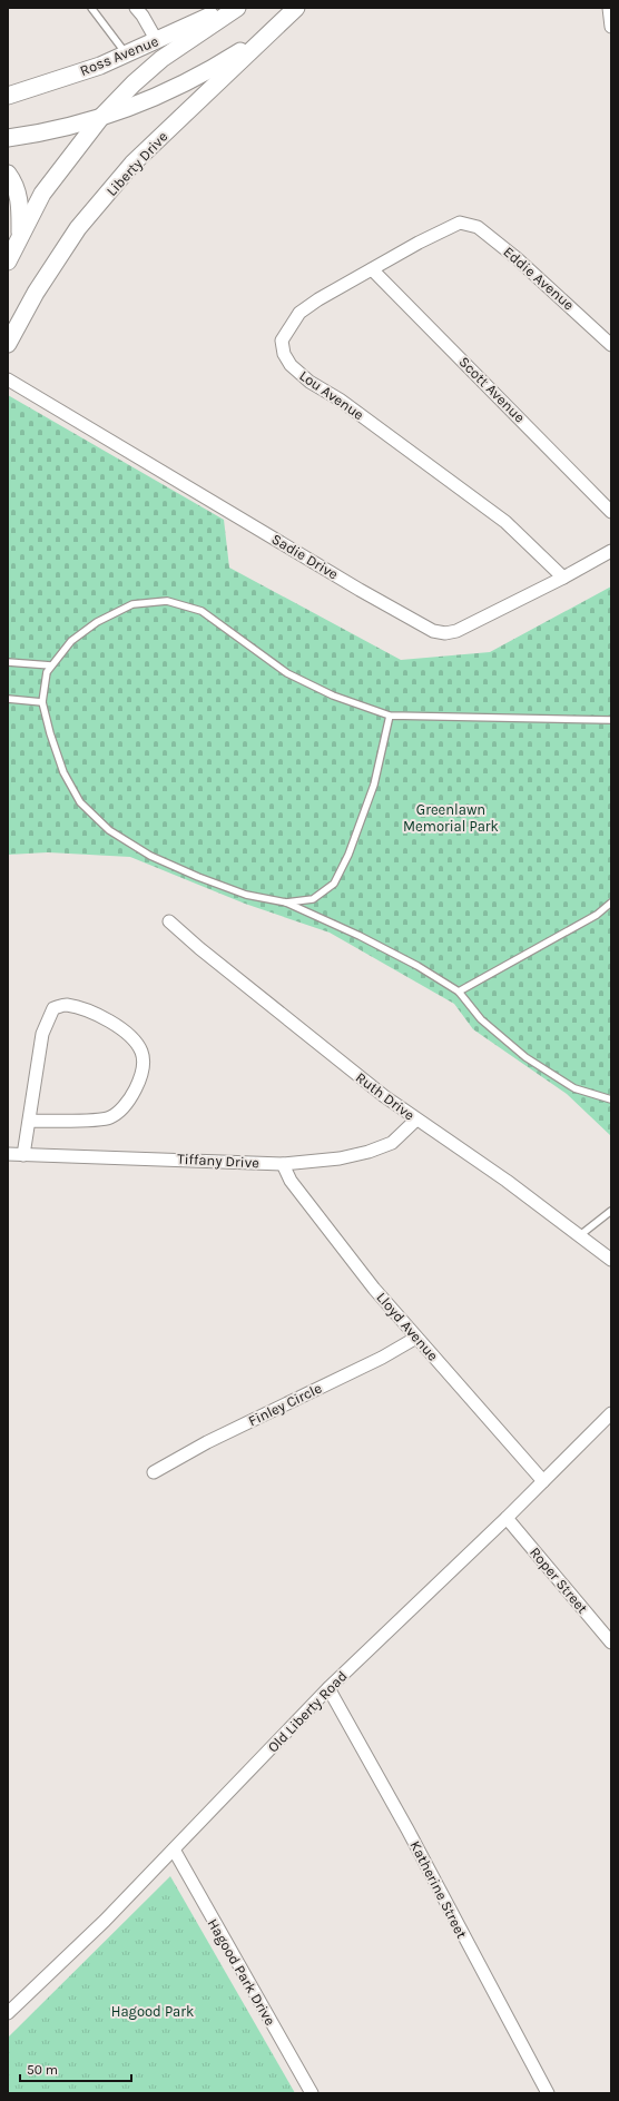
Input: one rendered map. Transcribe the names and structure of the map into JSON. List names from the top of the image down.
{
  "streets": {
    "main road": ["Ross Avenue", "Liberty Drive"],
    "street": [
      "Eddie Avenue",
      "Scott Avenue",
      "Lou Avenue",
      "Sadie Drive",
      "Ruth Drive",
      "Tiffany Drive",
      "Lloyd Avenue",
      "Finley Circle",
      "Roper Street",
      "Old Liberty Road",
      "Katherine Street",
      "Hagood Park Drive"
    ]
  },
  "crossings": [
    ["Eddie Avenue", "Lou Avenue"],
    ["Scott Avenue", "Lou Avenue"],
    ["Lou Avenue", "Sadie Drive"],
    ["Ruth Drive", "Tiffany Drive"],
    ["Tiffany Drive", "Lloyd Avenue"],
    ["Lloyd Avenue", "Finley Circle"],
    ["Lloyd Avenue", "Old Liberty Road"],
    ["Roper Street", "Old Liberty Road"],
    ["Old Liberty Road", "Katherine Street"],
    ["Old Liberty Road", "Hagood Park Drive"]
  ],
  "parks": ["Greenlawn Memorial Park", "Hagood Park"],
  "scale_bar": "50 m"
}
